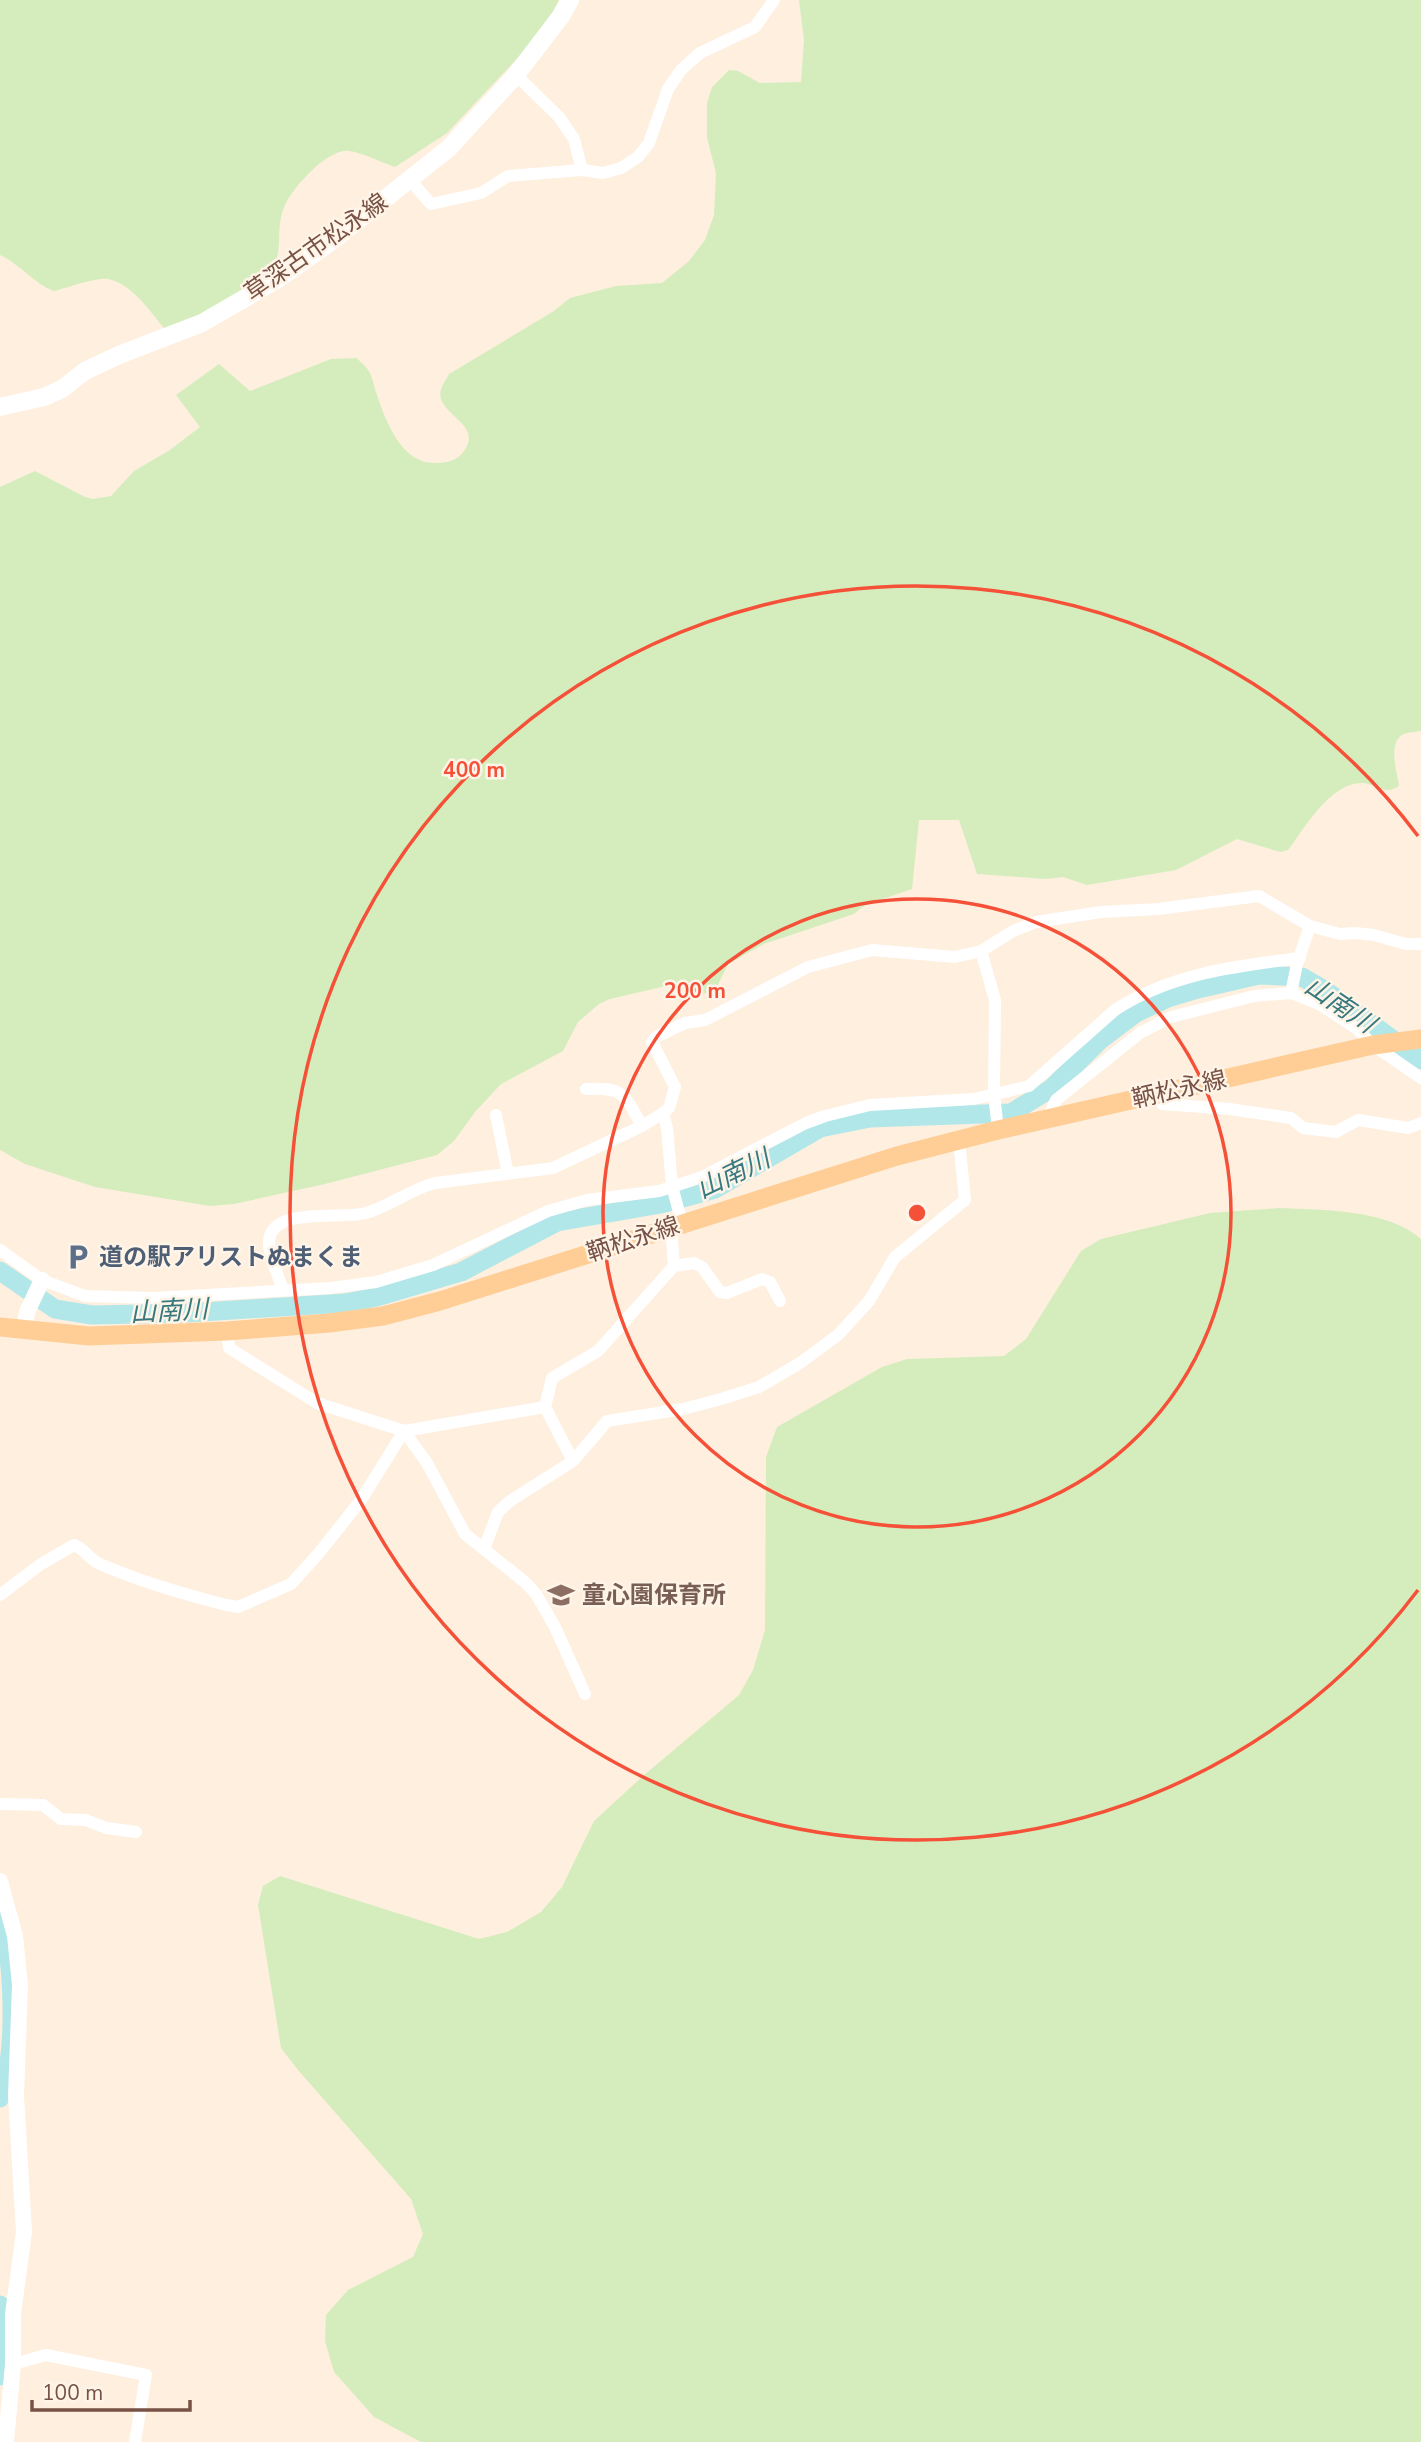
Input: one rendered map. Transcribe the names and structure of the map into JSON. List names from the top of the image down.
{
  "streets": {
    "main road": ["草深古市松永線", "鞆松永線"]
  },
  "water": ["山南川"],
  "places": {
    "parking": ["道の駅アリストぬまくま"],
    "school or university": ["童心園保育所"]
  },
  "scale_bar": "100 m",
  "rings": ["400 m", "200 m"]
}
